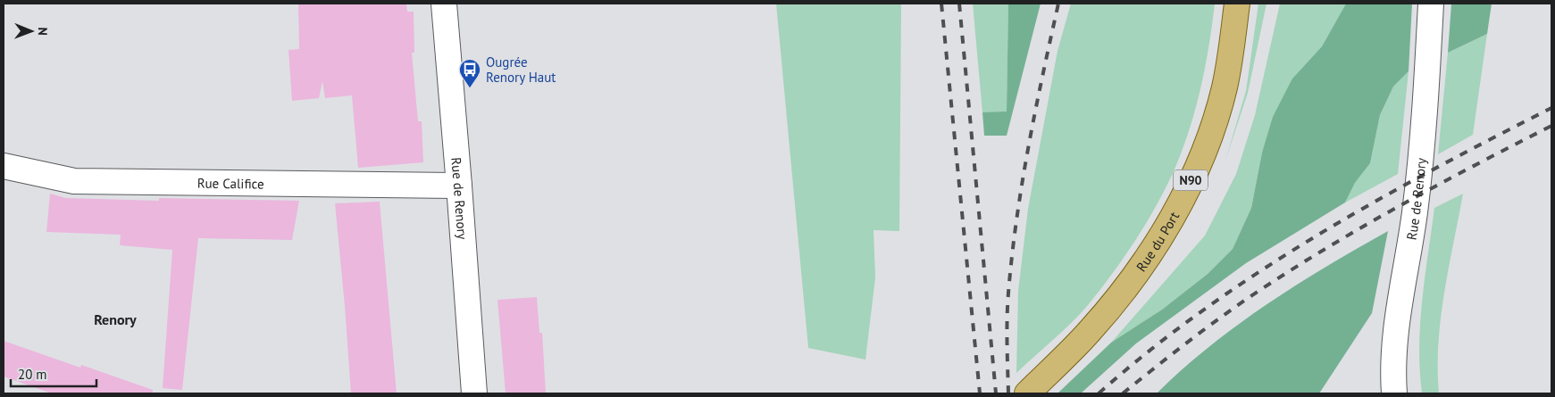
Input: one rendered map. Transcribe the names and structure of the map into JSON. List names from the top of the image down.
{
  "streets": {
    "main road": ["N90", "Rue du Port"],
    "street": ["Rue Califice", "Rue de Renory"]
  },
  "crossings": [
    ["Rue Califice", "Rue de Renory"]
  ],
  "districts": ["Renory"],
  "places": {
    "bus stop": ["Ougrée Renory Haut"]
  },
  "scale_bar": "20 m",
  "north": "right"
}
